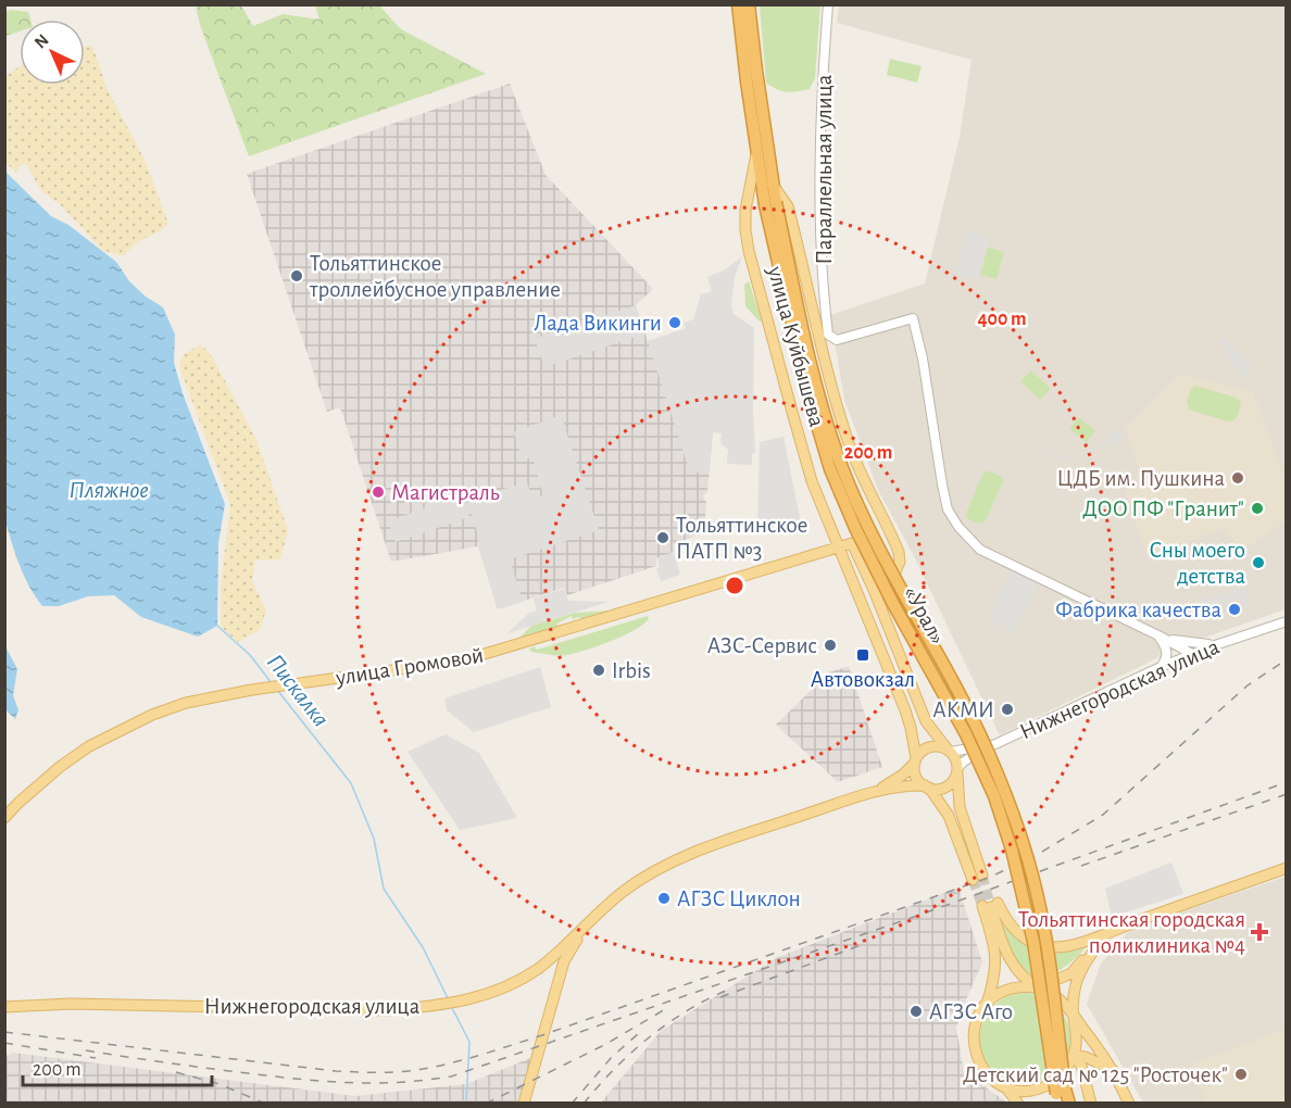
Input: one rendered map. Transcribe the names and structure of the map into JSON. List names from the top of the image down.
{
  "streets": {
    "highway": ["улица Куйбышева", "«Урал»"],
    "main road": ["улица Громовой", "Нижнегородская улица"],
    "street": ["Параллельная улица"]
  },
  "crossings": [
    ["Параллельная улица", "Нижнегородская улица"],
    ["улица Куйбышева", "«Урал»"],
    ["улица Куйбышева", "улица Громовой"],
    ["улица Куйбышева", "Нижнегородская улица"]
  ],
  "water": ["Пляжное", "Пискалка"],
  "places": {
    "other": [
      "Тольяттинское троллейбусное управление",
      "Лада Викинги",
      "ЦДБ им. Пушкина",
      "Магистраль",
      "ДОО ПФ \"Гранит\"",
      "Тольяттинское ПАТП №3",
      "Сны моего детства",
      "Фабрика качества",
      "АЗС-Сервис",
      "Irbis",
      "АКМИ",
      "АГЗС Циклон",
      "АГЗС Аго",
      "Детский сад № 125 \"Росточек\""
    ],
    "transit": ["Автовокзал"],
    "health": ["Тольяттинская городская поликлиника №4"]
  },
  "scale_bar": "200 m",
  "north": "top left",
  "rings": ["400 m", "200 m"]
}
